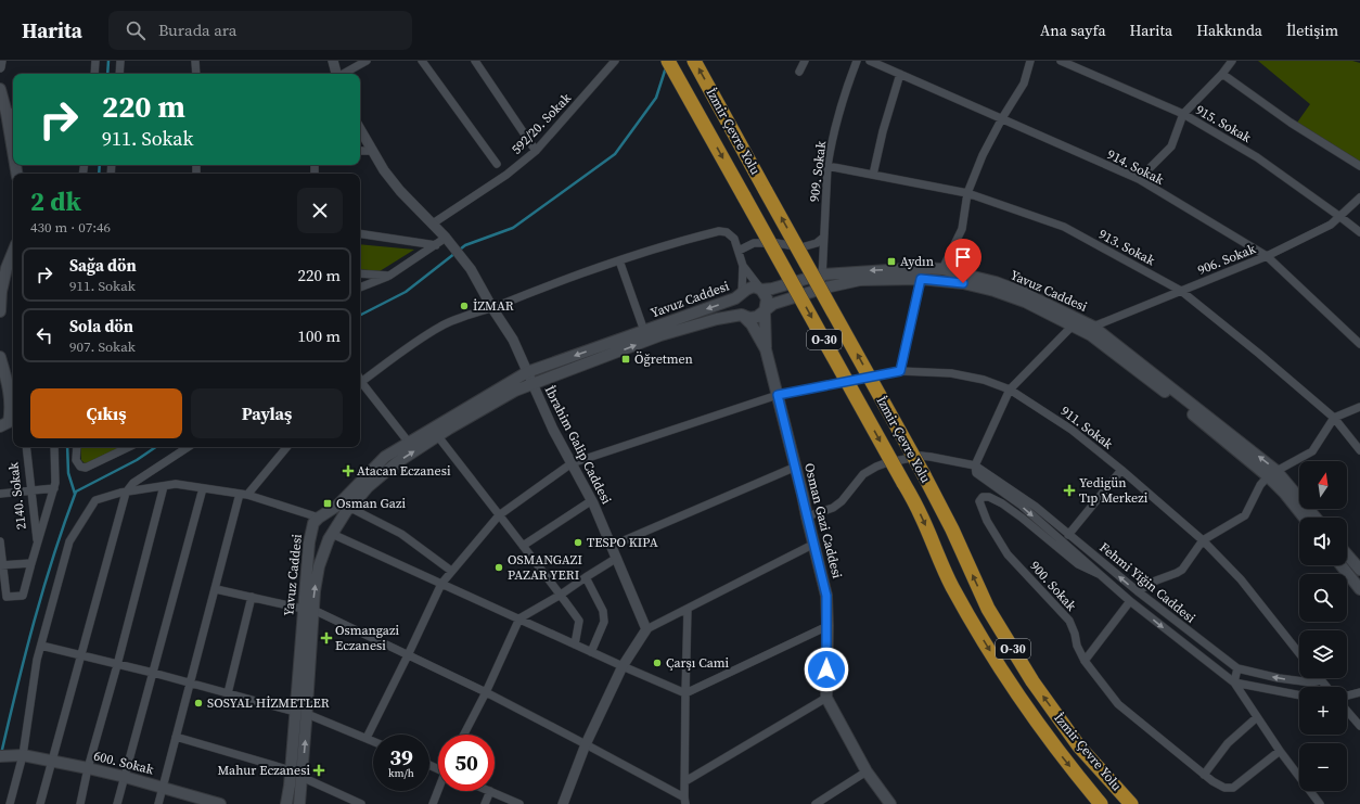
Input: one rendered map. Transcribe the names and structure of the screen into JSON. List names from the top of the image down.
{
  "streets": {
    "highway": ["İzmir Çevre Yolu", "O-30"],
    "main road": ["Yavuz Caddesi", "Osman Gazi Caddesi", "600. Sokak"],
    "street": [
      "592/20. Sokak",
      "915. Sokak",
      "914. Sokak",
      "909. Sokak",
      "913. Sokak",
      "906. Sokak",
      "911. Sokak",
      "İbrahim Galip Caddesi",
      "2140. Sokak",
      "Fehmi Yiğin Caddesi",
      "900. Sokak"
    ]
  },
  "crossings": [
    ["592/20. Sokak", "İbrahim Galip Caddesi"],
    ["915. Sokak", "906. Sokak"],
    ["914. Sokak", "906. Sokak"],
    ["909. Sokak", "913. Sokak"],
    ["909. Sokak", "Yavuz Caddesi"],
    ["913. Sokak", "906. Sokak"],
    ["906. Sokak", "Yavuz Caddesi"],
    ["Yavuz Caddesi", "İbrahim Galip Caddesi"],
    ["Yavuz Caddesi", "Osman Gazi Caddesi"],
    ["911. Sokak", "İbrahim Galip Caddesi"],
    ["911. Sokak", "Osman Gazi Caddesi"],
    ["Osman Gazi Caddesi", "Fehmi Yiğin Caddesi"],
    ["Fehmi Yiğin Caddesi", "900. Sokak"]
  ],
  "places": {
    "transit": ["Aydın", "Öğretmen", "Osman Gazi"],
    "other": [
      "İZMAR",
      "TESPO KIPA",
      "OSMANGAZI PAZAR YERI",
      "Çarşı Cami",
      "SOSYAL HİZMETLER"
    ],
    "health": [
      "Atacan Eczanesi",
      "Yedigün Tıp Merkezi",
      "Osmangazi Eczanesi",
      "Mahur Eczanesi"
    ]
  },
  "north": "top",
  "page": {
    "header": "Harita",
    "search": "Burada ara",
    "nav": [
      "Ana sayfa",
      "Harita",
      "Hakkında",
      "İletişim"
    ],
    "turn": ["220 m", "911. Sokak"],
    "heading": ["2 dk", "430 m · 07:46"],
    "list": [
      {
        "name": "Sağa dön",
        "note": "911. Sokak",
        "value": "220 m"
      },
      {
        "name": "Sola dön",
        "note": "907. Sokak",
        "value": "100 m"
      }
    ],
    "buttons": ["Çıkış", "Paylaş"],
    "map_buttons": ["+", "−"],
    "speed": "39 km/h",
    "limit": "50"
  }
}
